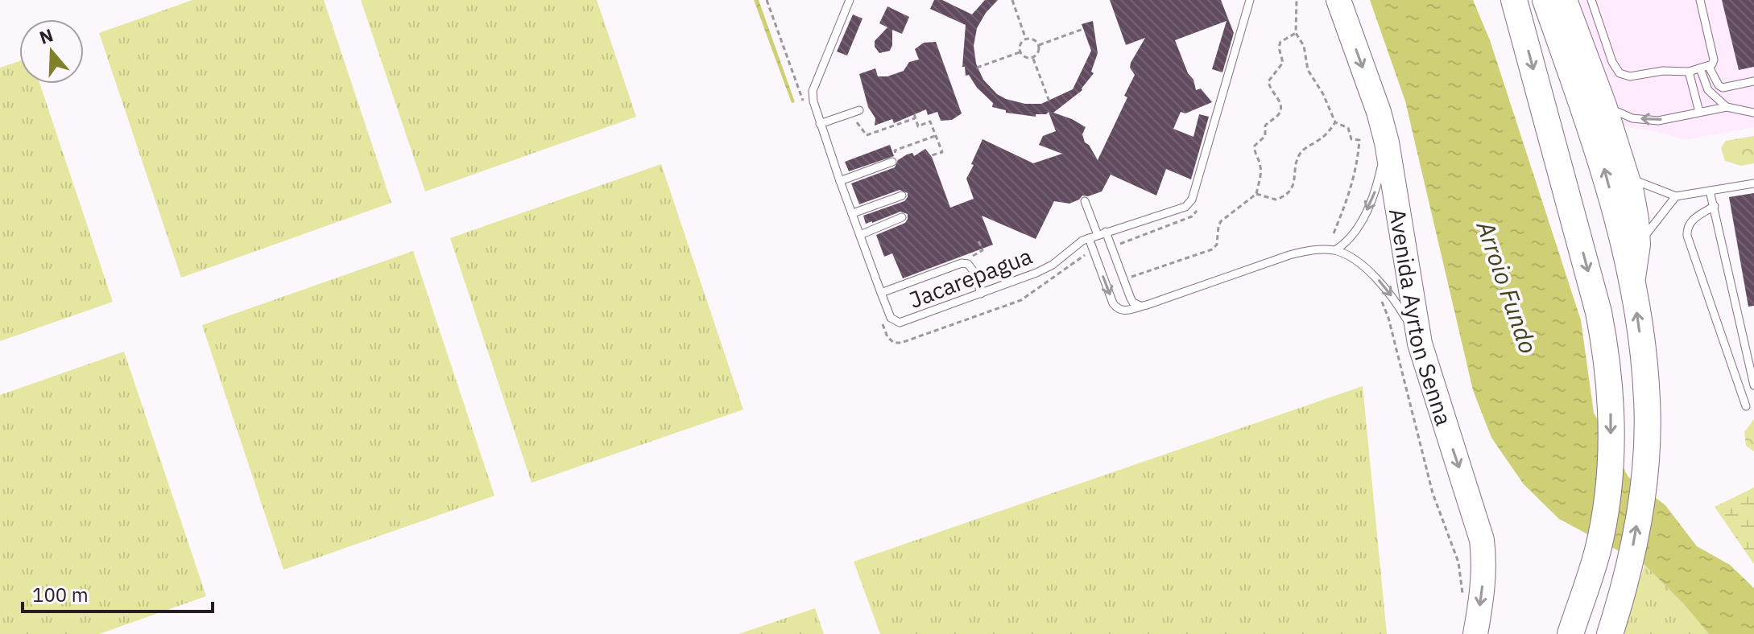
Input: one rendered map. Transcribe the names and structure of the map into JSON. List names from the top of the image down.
{
  "streets": {
    "highway": ["Avenida Ayrton Senna"],
    "lane": ["Jacarepagua"]
  },
  "water": ["Arroio Fundo"],
  "scale_bar": "100 m",
  "north": "top"
}
